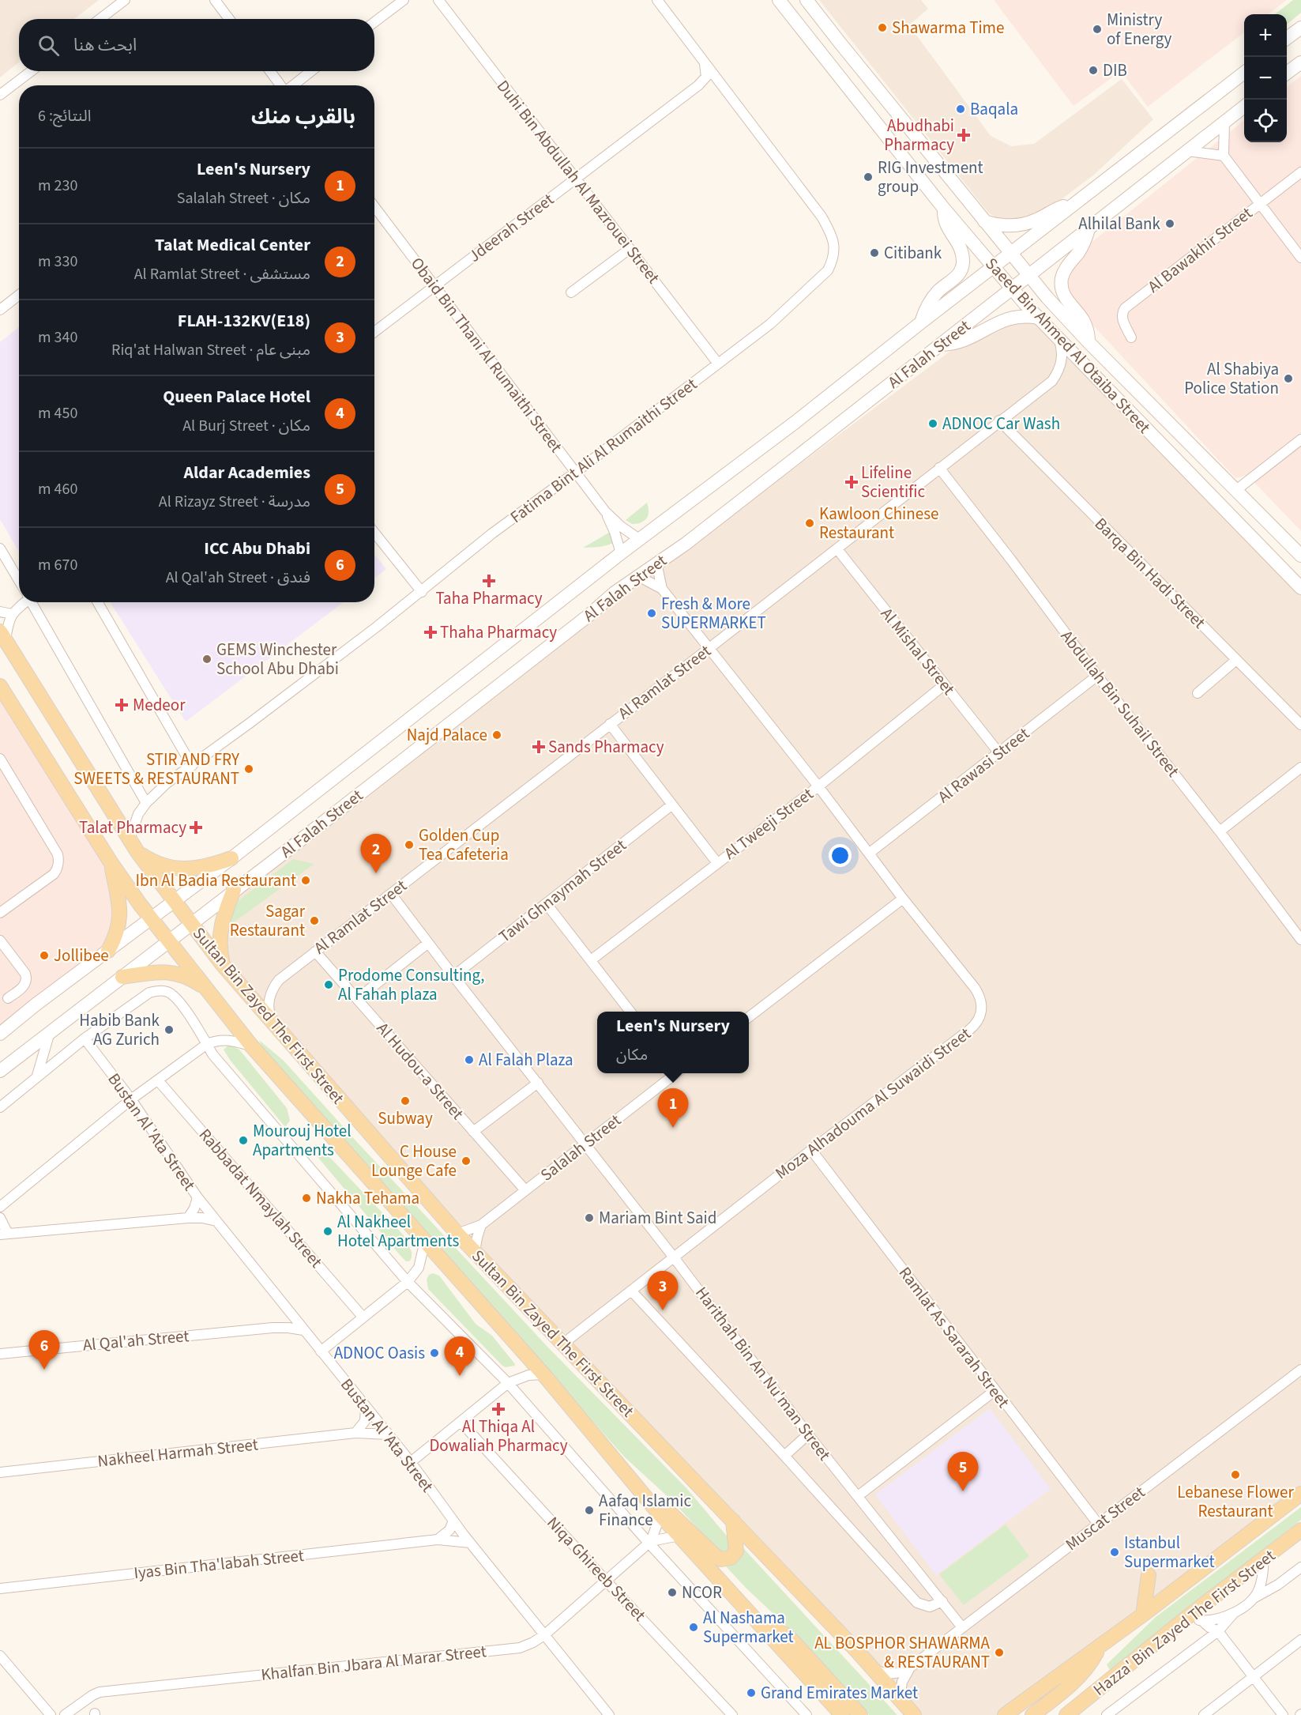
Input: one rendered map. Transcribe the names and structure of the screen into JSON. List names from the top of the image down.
{
  "streets": {
    "main road": [
      "Saeed Bin Ahmed Al Otaiba Street",
      "Al Falah Street",
      "Sultan Bin Zayed The First Street",
      "Hazza' Bin Zayed The First Street"
    ],
    "street": [
      "Duhi Bin Abdullah Al Mazrouei Street",
      "Jdeerah Street",
      "Al Bawakhir Street",
      "Obaid Bin Thani Al Rumaithi Street",
      "Fatima Bint Ali Al Rumaithi Street",
      "Barqa Bin Hadi Street",
      "Al Mishal Street",
      "Al Ramlat Street",
      "Abdullah Bin Suhail Street",
      "Al Rawasi Street",
      "Al Tweeji Street",
      "Tawi Ghnaymah Street",
      "Al Hudou-a Street",
      "Moza Alhadouma Al Suwaidi Street",
      "Bustan Al 'Ata Street",
      "Salalah Street",
      "Rabbadat Nmaylah Street",
      "Ramlat As Sararah Street",
      "Al Qal'ah Street",
      "Harithah Bin An Nu'man Street",
      "Nakheel Harmah Street",
      "Muscat Street",
      "Iyas Bin Tha'labah Street",
      "Niqa Ghireeb Street",
      "Khalfan Bin Jbara Al Marar Street"
    ]
  },
  "crossings": [
    ["Duhi Bin Abdullah Al Mazrouei Street", "Jdeerah Street"],
    ["Duhi Bin Abdullah Al Mazrouei Street", "Fatima Bint Ali Al Rumaithi Street"],
    ["Jdeerah Street", "Obaid Bin Thani Al Rumaithi Street"],
    ["Jdeerah Street", "Fatima Bint Ali Al Rumaithi Street"],
    ["Saeed Bin Ahmed Al Otaiba Street", "Al Falah Street"],
    ["Saeed Bin Ahmed Al Otaiba Street", "Al Ramlat Street"],
    ["Al Falah Street", "Obaid Bin Thani Al Rumaithi Street"],
    ["Al Falah Street", "Sultan Bin Zayed The First Street"],
    ["Al Falah Street", "Moza Alhadouma Al Suwaidi Street"],
    ["Obaid Bin Thani Al Rumaithi Street", "Fatima Bint Ali Al Rumaithi Street"],
    ["Fatima Bint Ali Al Rumaithi Street", "Sultan Bin Zayed The First Street"],
    ["Barqa Bin Hadi Street", "Al Ramlat Street"],
    ["Al Mishal Street", "Al Ramlat Street"],
    ["Al Mishal Street", "Al Rawasi Street"],
    ["Al Mishal Street", "Al Tweeji Street"],
    ["Al Ramlat Street", "Abdullah Bin Suhail Street"],
    ["Al Ramlat Street", "Sultan Bin Zayed The First Street"],
    ["Al Ramlat Street", "Al Hudou-a Street"],
    ["Al Ramlat Street", "Moza Alhadouma Al Suwaidi Street"],
    ["Al Ramlat Street", "Harithah Bin An Nu'man Street"],
    ["Abdullah Bin Suhail Street", "Al Rawasi Street"],
    ["Al Rawasi Street", "Moza Alhadouma Al Suwaidi Street"],
    ["Al Tweeji Street", "Moza Alhadouma Al Suwaidi Street"],
    ["Tawi Ghnaymah Street", "Harithah Bin An Nu'man Street"],
    ["Sultan Bin Zayed The First Street", "Moza Alhadouma Al Suwaidi Street"],
    ["Sultan Bin Zayed The First Street", "Salalah Street"],
    ["Sultan Bin Zayed The First Street", "Muscat Street"],
    ["Sultan Bin Zayed The First Street", "Khalfan Bin Jbara Al Marar Street"],
    ["Al Hudou-a Street", "Salalah Street"],
    ["Moza Alhadouma Al Suwaidi Street", "Ramlat As Sararah Street"],
    ["Moza Alhadouma Al Suwaidi Street", "Harithah Bin An Nu'man Street"],
    ["Bustan Al 'Ata Street", "Al Qal'ah Street"],
    ["Bustan Al 'Ata Street", "Nakheel Harmah Street"],
    ["Bustan Al 'Ata Street", "Iyas Bin Tha'labah Street"],
    ["Bustan Al 'Ata Street", "Khalfan Bin Jbara Al Marar Street"],
    ["Salalah Street", "Harithah Bin An Nu'man Street"],
    ["Ramlat As Sararah Street", "Muscat Street"],
    ["Harithah Bin An Nu'man Street", "Muscat Street"],
    ["Niqa Ghireeb Street", "Khalfan Bin Jbara Al Marar Street"]
  ],
  "places": {
    "other": [
      "Shawarma Time",
      "Ministry of Energy",
      "DIB",
      "Baqala",
      "RIG Investment group",
      "Alhilal Bank",
      "Citibank",
      "Al Shabiya Police Station",
      "ADNOC Car Wash",
      "Kawloon Chinese Restaurant",
      "Fresh & More SUPERMARKET",
      "GEMS Winchester School Abu Dhabi",
      "Najd Palace",
      "STIR AND FRY SWEETS & RESTAURANT",
      "Golden Cup Tea Cafeteria",
      "Ibn Al Badia Restaurant",
      "Sagar Restaurant",
      "Jollibee",
      "Prodome Consulting, Al Fahah plaza",
      "Habib Bank AG Zurich",
      "Al Falah Plaza",
      "Subway",
      "Mourouj Hotel Apartments",
      "C House Lounge Cafe",
      "Nakha Tehama",
      "Mariam Bint Said",
      "Al Nakheel Hotel Apartments",
      "ADNOC Oasis",
      "Lebanese Flower Restaurant",
      "Aafaq Islamic Finance",
      "Istanbul Supermarket",
      "NCOR",
      "Al Nashama Supermarket",
      "AL BOSPHOR SHAWARMA & RESTAURANT",
      "Grand Emirates Market"
    ],
    "health": [
      "Abudhabi Pharmacy",
      "Lifeline Scientific",
      "Taha Pharmacy",
      "Thaha Pharmacy",
      "Medeor",
      "Sands Pharmacy",
      "Talat Pharmacy",
      "Al Thiqa Al Dowaliah Pharmacy"
    ]
  },
  "page": {
    "map_buttons": ["+", "−"],
    "search": "ابحث هنا",
    "heading": ["بالقرب منك", "النتائج: 6"],
    "list": [
      {
        "mark": "1",
        "name": "Leen's Nursery",
        "note": "مكان · Salalah Street",
        "value": "230 m"
      },
      {
        "mark": "2",
        "name": "Talat Medical Center",
        "note": "مستشفى · Al Ramlat Street",
        "value": "330 m"
      },
      {
        "mark": "3",
        "name": "FLAH-132KV(E18)",
        "note": "مبنى عام · Riq'at Halwan Street",
        "value": "340 m"
      },
      {
        "mark": "4",
        "name": "Queen Palace Hotel",
        "note": "مكان · Al Burj Street",
        "value": "450 m"
      },
      {
        "mark": "5",
        "name": "Aldar Academies",
        "note": "مدرسة · Al Rizayz Street",
        "value": "460 m"
      },
      {
        "mark": "6",
        "name": "ICC Abu Dhabi",
        "note": "فندق · Al Qal'ah Street",
        "value": "670 m"
      }
    ],
    "pins": [
      "2",
      "1",
      "3",
      "6",
      "4",
      "5"
    ],
    "popup": ["Leen's Nursery", "مكان"]
  }
}
